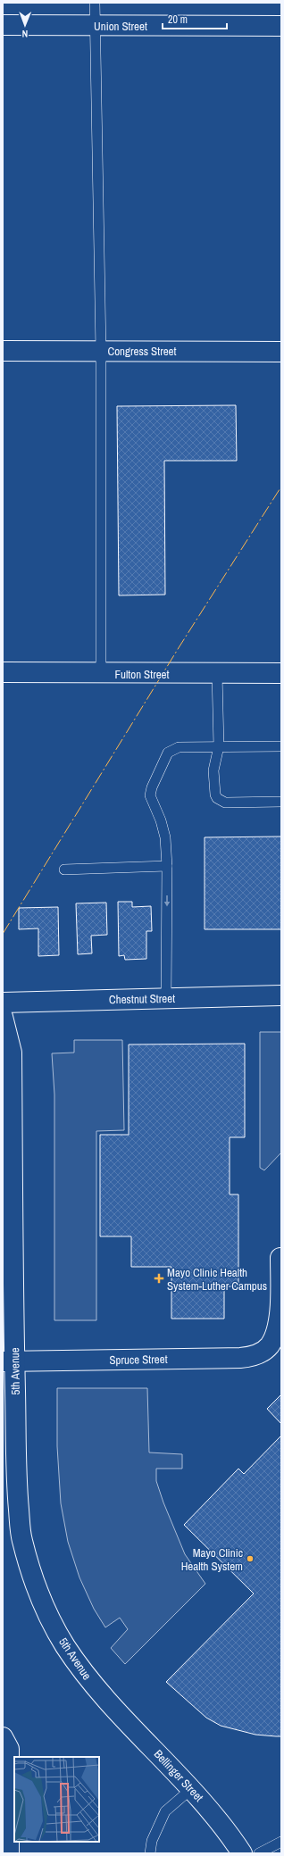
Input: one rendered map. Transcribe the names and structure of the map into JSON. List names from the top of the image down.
{
  "streets": {
    "street": [
      "Union Street",
      "Congress Street",
      "Fulton Street",
      "Chestnut Street",
      "Spruce Street",
      "5th Avenue",
      "Bellinger Street"
    ]
  },
  "crossings": [
    ["Spruce Street", "5th Avenue"],
    ["5th Avenue", "Bellinger Street"]
  ],
  "places": {
    "health": ["Mayo Clinic Health System-Luther Campus"],
    "other": ["Mayo Clinic Health System"]
  },
  "scale_bar": "20 m",
  "north": "bottom"
}
